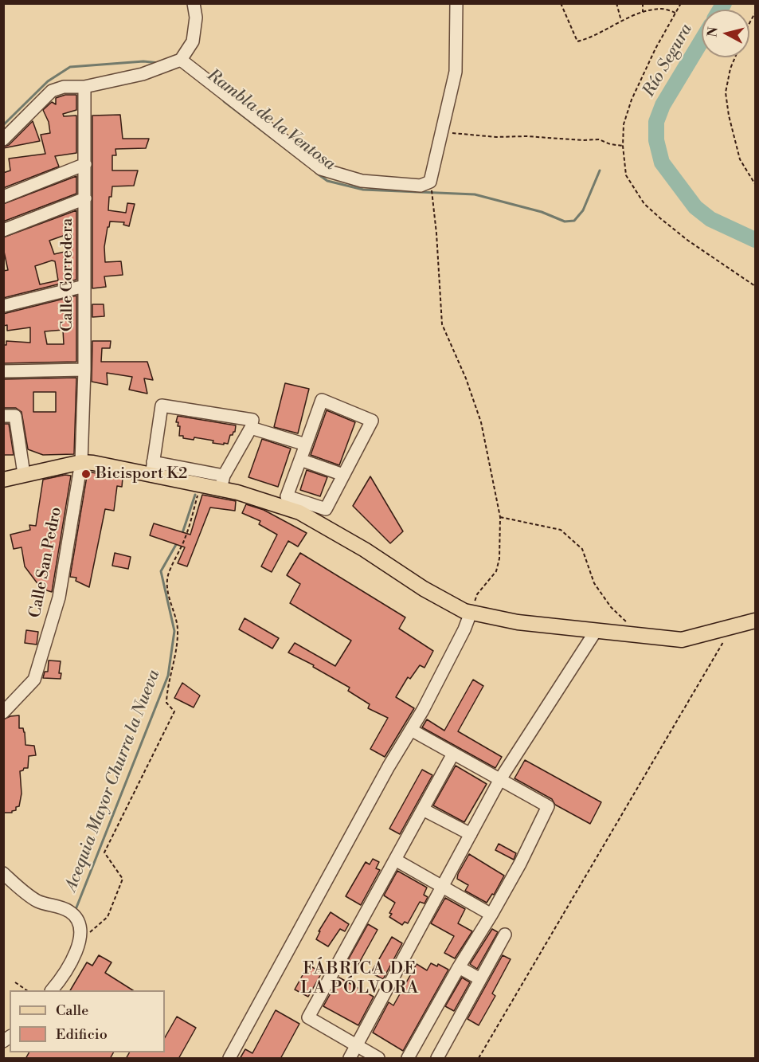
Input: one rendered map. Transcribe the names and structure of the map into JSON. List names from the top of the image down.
{
  "streets": {
    "street": ["Calle Corredera", "Calle San Pedro"]
  },
  "crossings": [
    ["Calle Corredera", "Calle San Pedro"]
  ],
  "districts": ["FÁBRICA DE LA PÓLVORA"],
  "water": ["Río Segura", "Rambla de la Ventosa", "Acequia Mayor Churra la Nueva"],
  "places": ["Bicisport K2"],
  "legend": ["Calle", "Edificio"],
  "north": "left"
}
